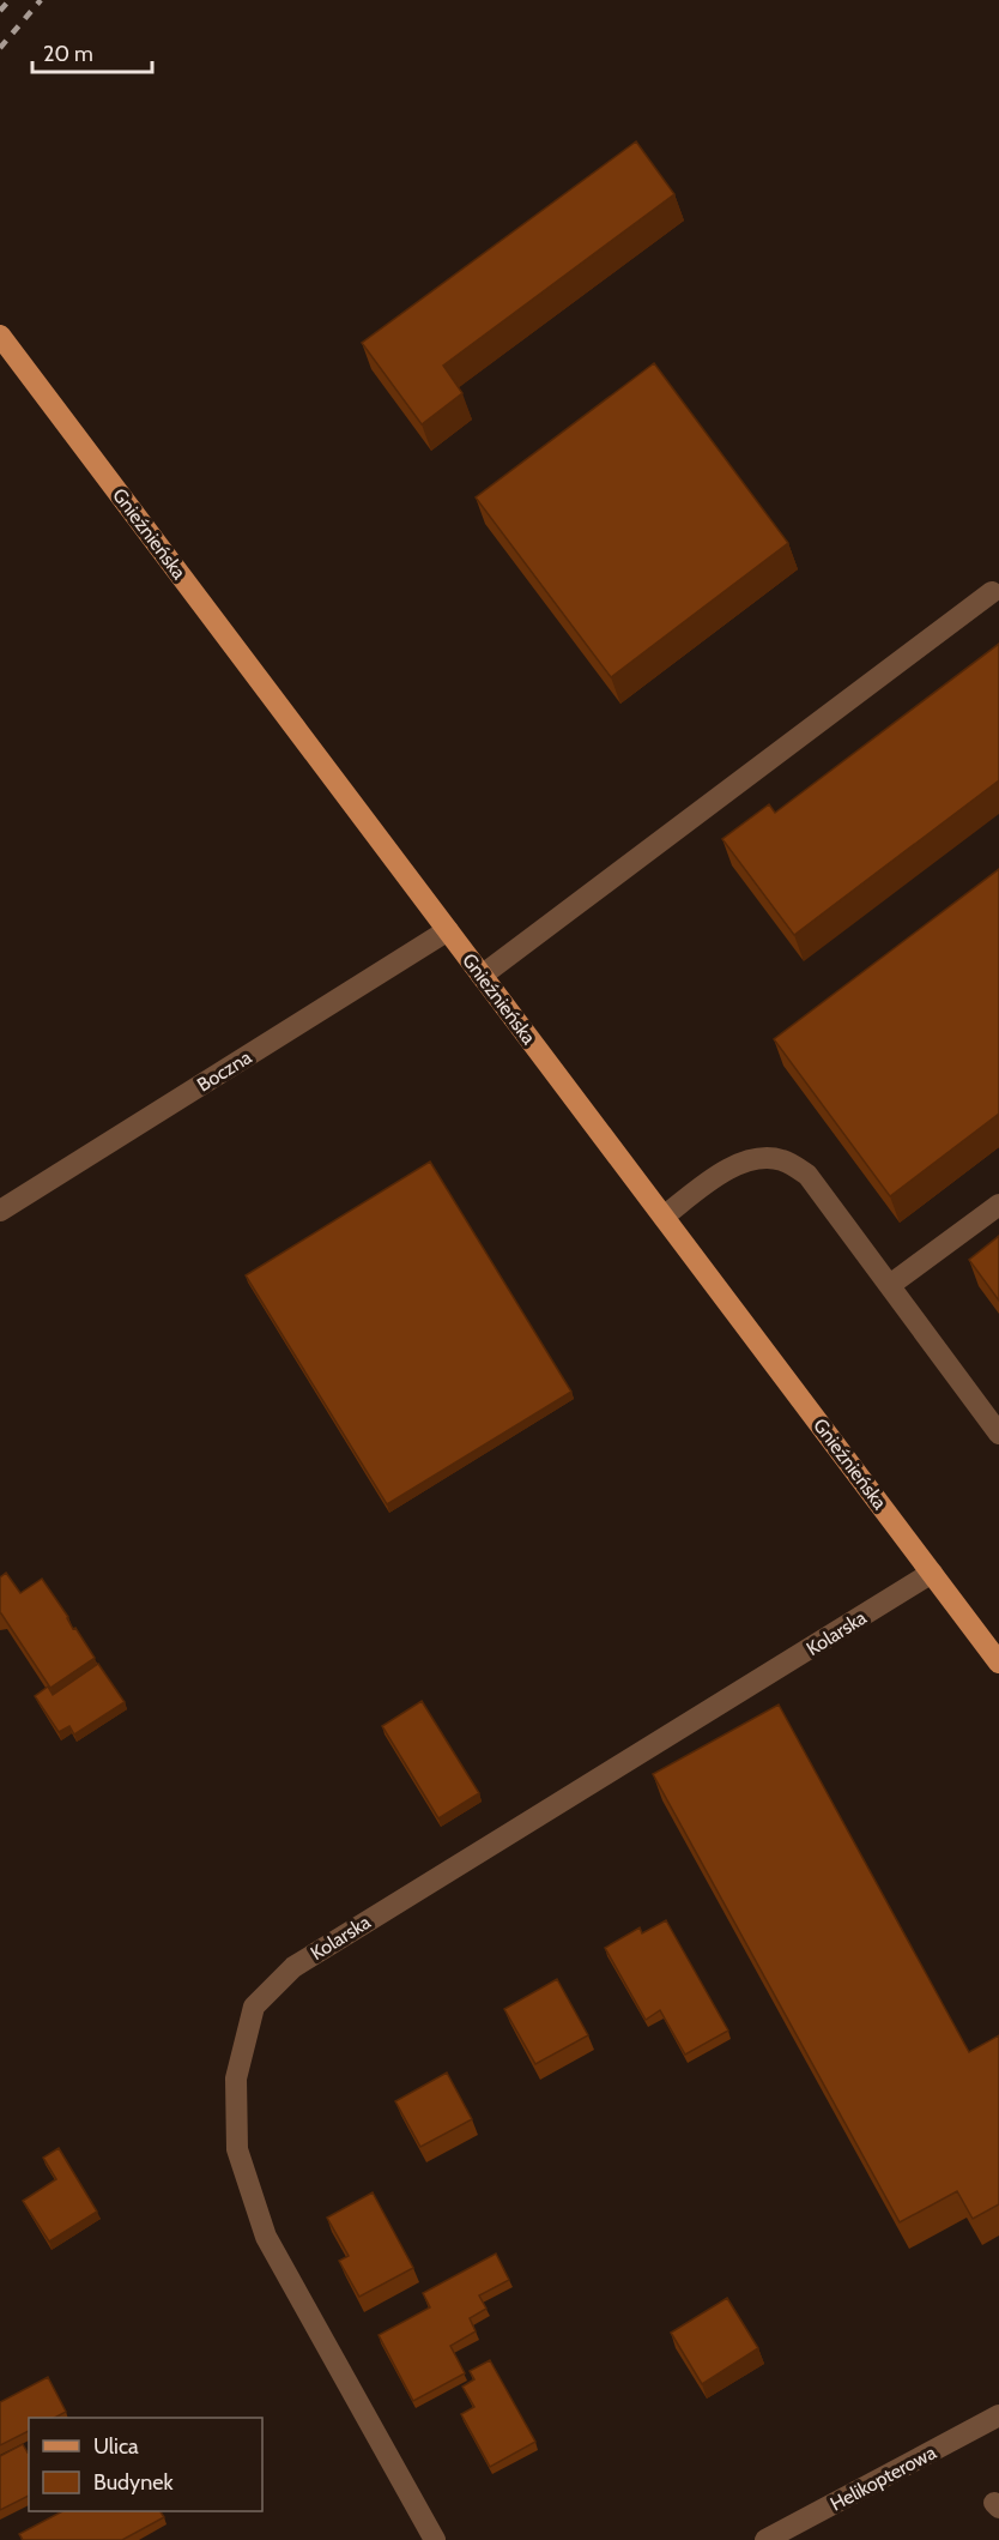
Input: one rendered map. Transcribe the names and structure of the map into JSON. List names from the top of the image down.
{
  "streets": {
    "main road": ["Gnieźnieńska"],
    "street": ["Boczna", "Kolarska", "Helikopterowa"]
  },
  "crossings": [
    ["Gnieźnieńska", "Boczna"],
    ["Gnieźnieńska", "Kolarska"]
  ],
  "legend": ["Ulica", "Budynek"],
  "scale_bar": "20 m"
}
